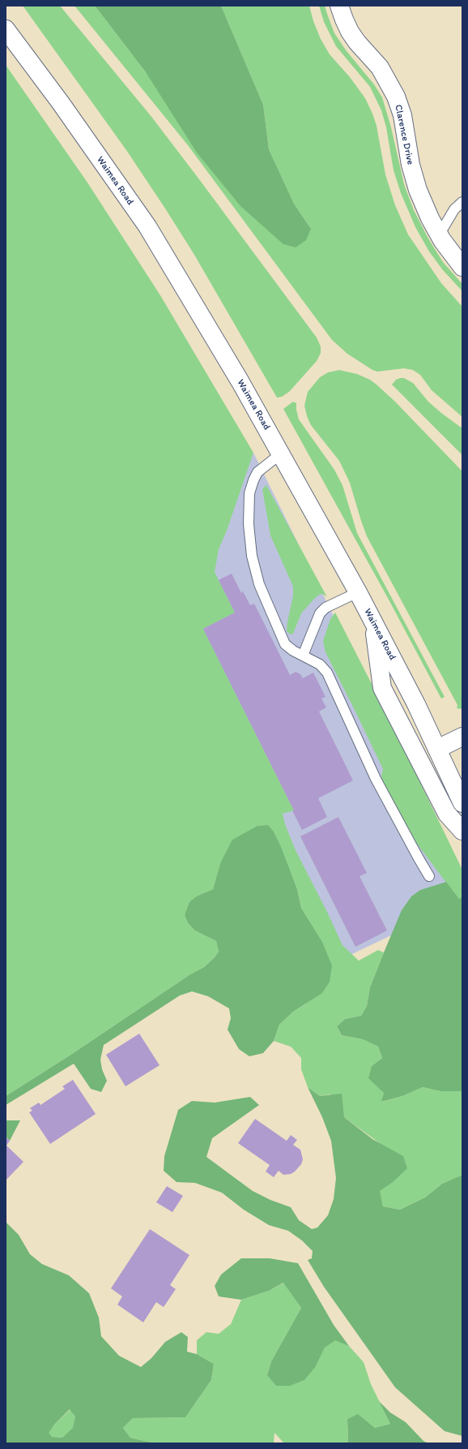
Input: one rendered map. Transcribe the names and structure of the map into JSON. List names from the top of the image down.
{
  "streets": {
    "main road": ["Clarence Drive", "Waimea Road"]
  }
}
